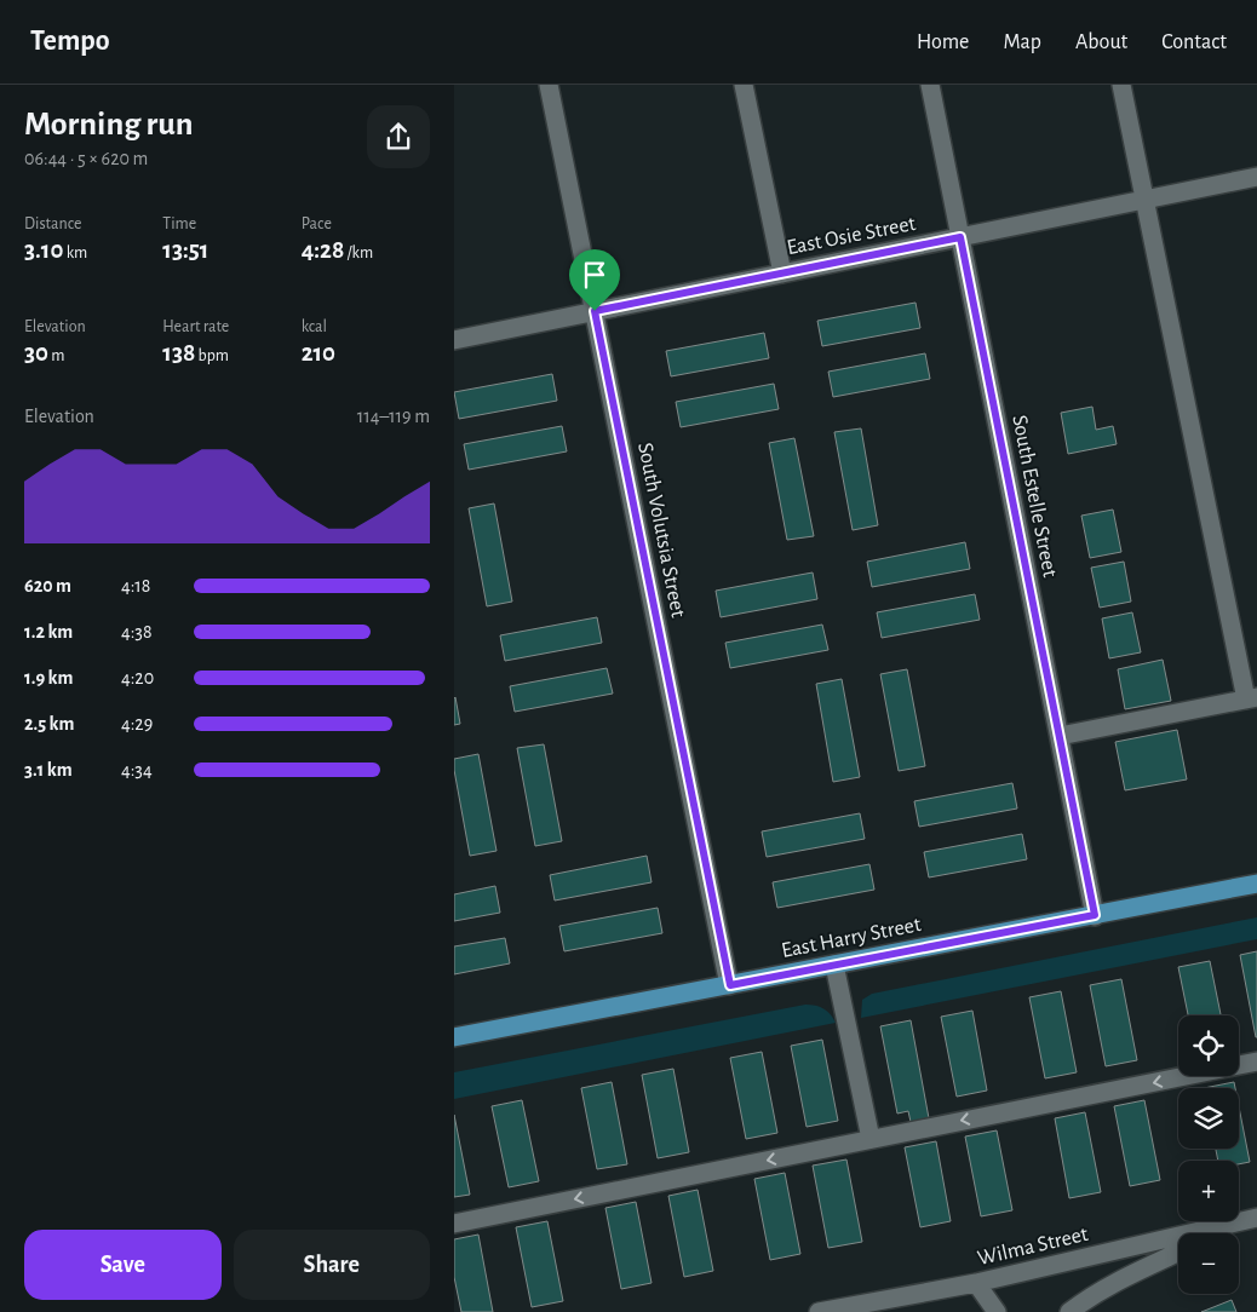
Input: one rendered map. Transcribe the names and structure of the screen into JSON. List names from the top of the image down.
{
  "streets": {
    "main road": ["East Harry Street"],
    "street": [
      "East Osie Street",
      "South Estelle Street",
      "South Volutsia Street",
      "Wilma Street"
    ]
  },
  "crossings": [
    ["East Osie Street", "South Estelle Street"],
    ["East Osie Street", "South Volutsia Street"],
    ["South Estelle Street", "East Harry Street"],
    ["South Volutsia Street", "East Harry Street"]
  ],
  "page": {
    "header": "Tempo",
    "nav": [
      "Home",
      "Map",
      "About",
      "Contact"
    ],
    "heading": ["Morning run", "06:44 · 5 × 620 m"],
    "stats": [
      ["Distance", "3.10 km"],
      ["Time", "13:51"],
      ["Pace", "4:28 /km"],
      ["Elevation", "30 m"],
      ["Heart rate", "138 bpm"],
      ["kcal", "210"]
    ],
    "chart": ["Elevation", "114–119 m"],
    "list": [
      {
        "name": "620 m",
        "note": "4:18"
      },
      {
        "name": "1.2 km",
        "note": "4:38"
      },
      {
        "name": "1.9 km",
        "note": "4:20"
      },
      {
        "name": "2.5 km",
        "note": "4:29"
      },
      {
        "name": "3.1 km",
        "note": "4:34"
      }
    ],
    "map_buttons": ["+", "−"],
    "buttons": ["Save", "Share"]
  }
}
